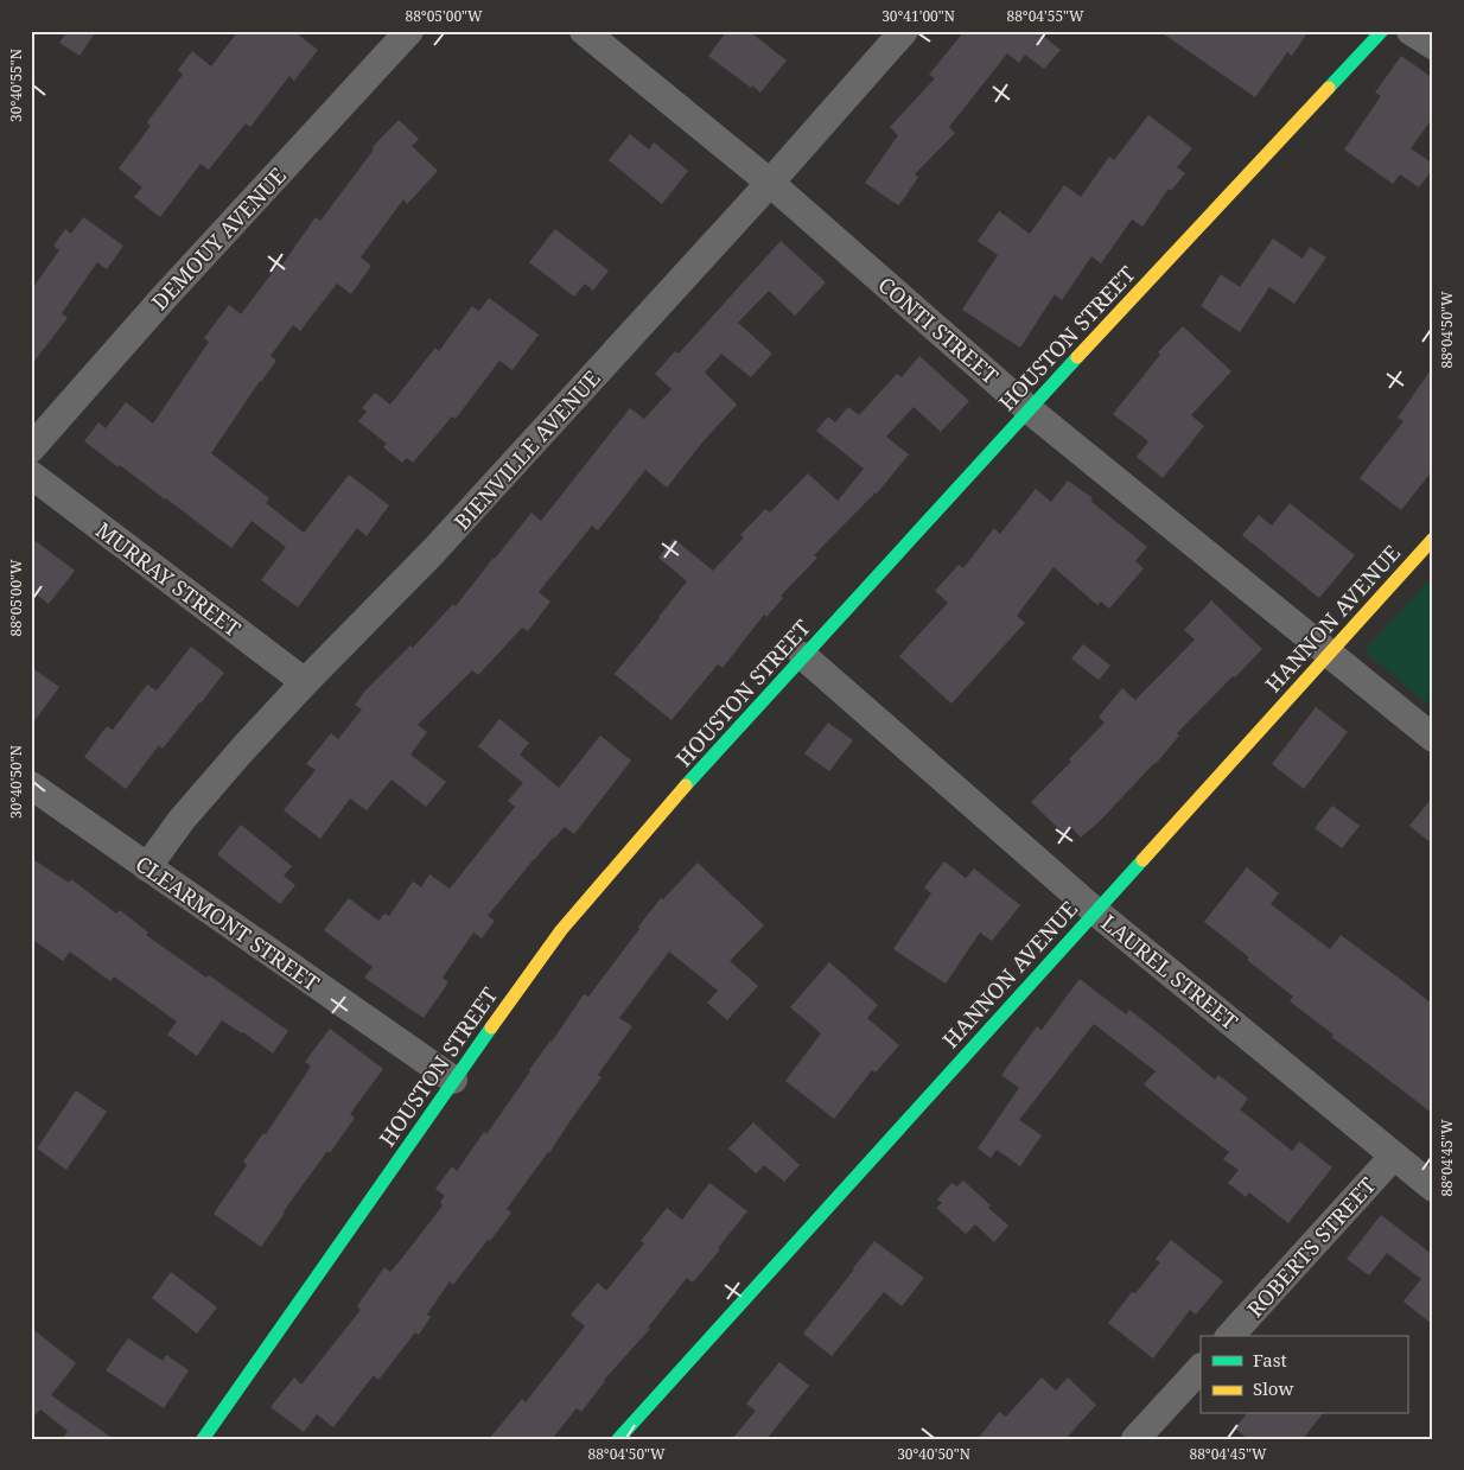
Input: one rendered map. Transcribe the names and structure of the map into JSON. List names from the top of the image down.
{
  "streets": {
    "street": [
      "DEMOUY AVENUE",
      "CONTI STREET",
      "HOUSTON STREET",
      "BIENVILLE AVENUE",
      "MURRAY STREET",
      "HANNON AVENUE",
      "CLEARMONT STREET",
      "LAUREL STREET",
      "ROBERTS STREET"
    ]
  },
  "crossings": [
    ["CONTI STREET", "HOUSTON STREET"],
    ["CONTI STREET", "BIENVILLE AVENUE"],
    ["CONTI STREET", "HANNON AVENUE"],
    ["HOUSTON STREET", "CLEARMONT STREET"],
    ["HOUSTON STREET", "LAUREL STREET"],
    ["BIENVILLE AVENUE", "MURRAY STREET"],
    ["BIENVILLE AVENUE", "CLEARMONT STREET"],
    ["HANNON AVENUE", "LAUREL STREET"],
    ["LAUREL STREET", "ROBERTS STREET"]
  ],
  "legend": ["Fast", "Slow"],
  "coordinates": [
    "88°05'00\"W",
    "30°41'00\"N",
    "88°04'55\"W",
    "30°40'55\"N",
    "88°04'50\"W",
    "30°40'50\"N",
    "88°04'45\"W"
  ]
}
